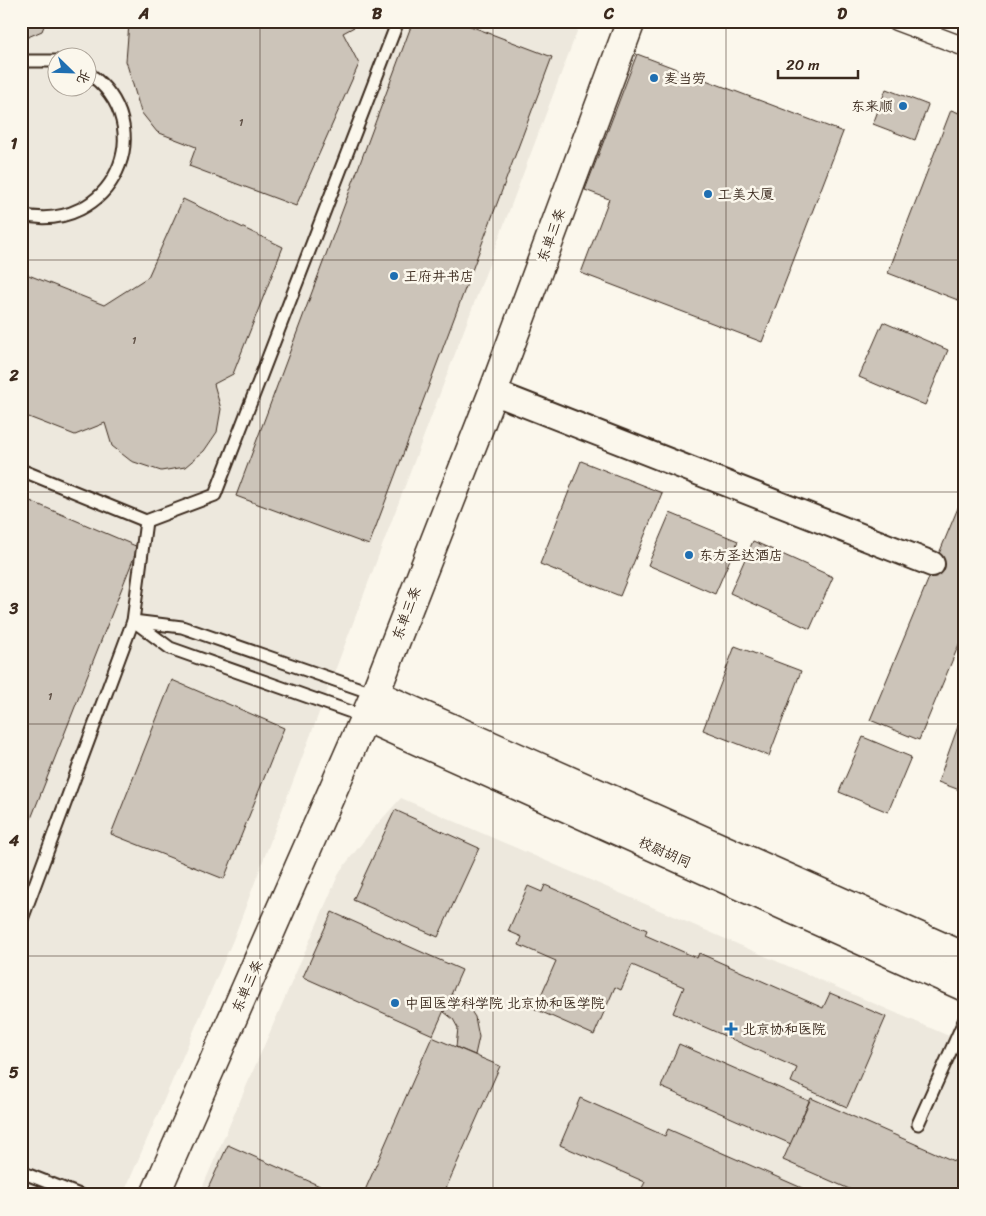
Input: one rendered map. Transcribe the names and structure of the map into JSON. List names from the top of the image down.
{
  "streets": {
    "street": ["东单三条", "校尉胡同"]
  },
  "crossings": [
    ["东单三条", "校尉胡同"]
  ],
  "places": {
    "other": [
      "麦当劳",
      "东来顺",
      "工美大厦",
      "王府井书店",
      "东方圣达酒店",
      "中国医学科学院 北京协和医学院"
    ],
    "health": ["北京协和医院"]
  },
  "house_numbers": ["1", "1", "1"],
  "scale_bar": "20 m",
  "north": "bottom right",
  "grid": {
    "columns": [
      "A",
      "B",
      "C",
      "D"
    ],
    "rows": [
      "1",
      "2",
      "3",
      "4",
      "5"
    ]
  }
}
